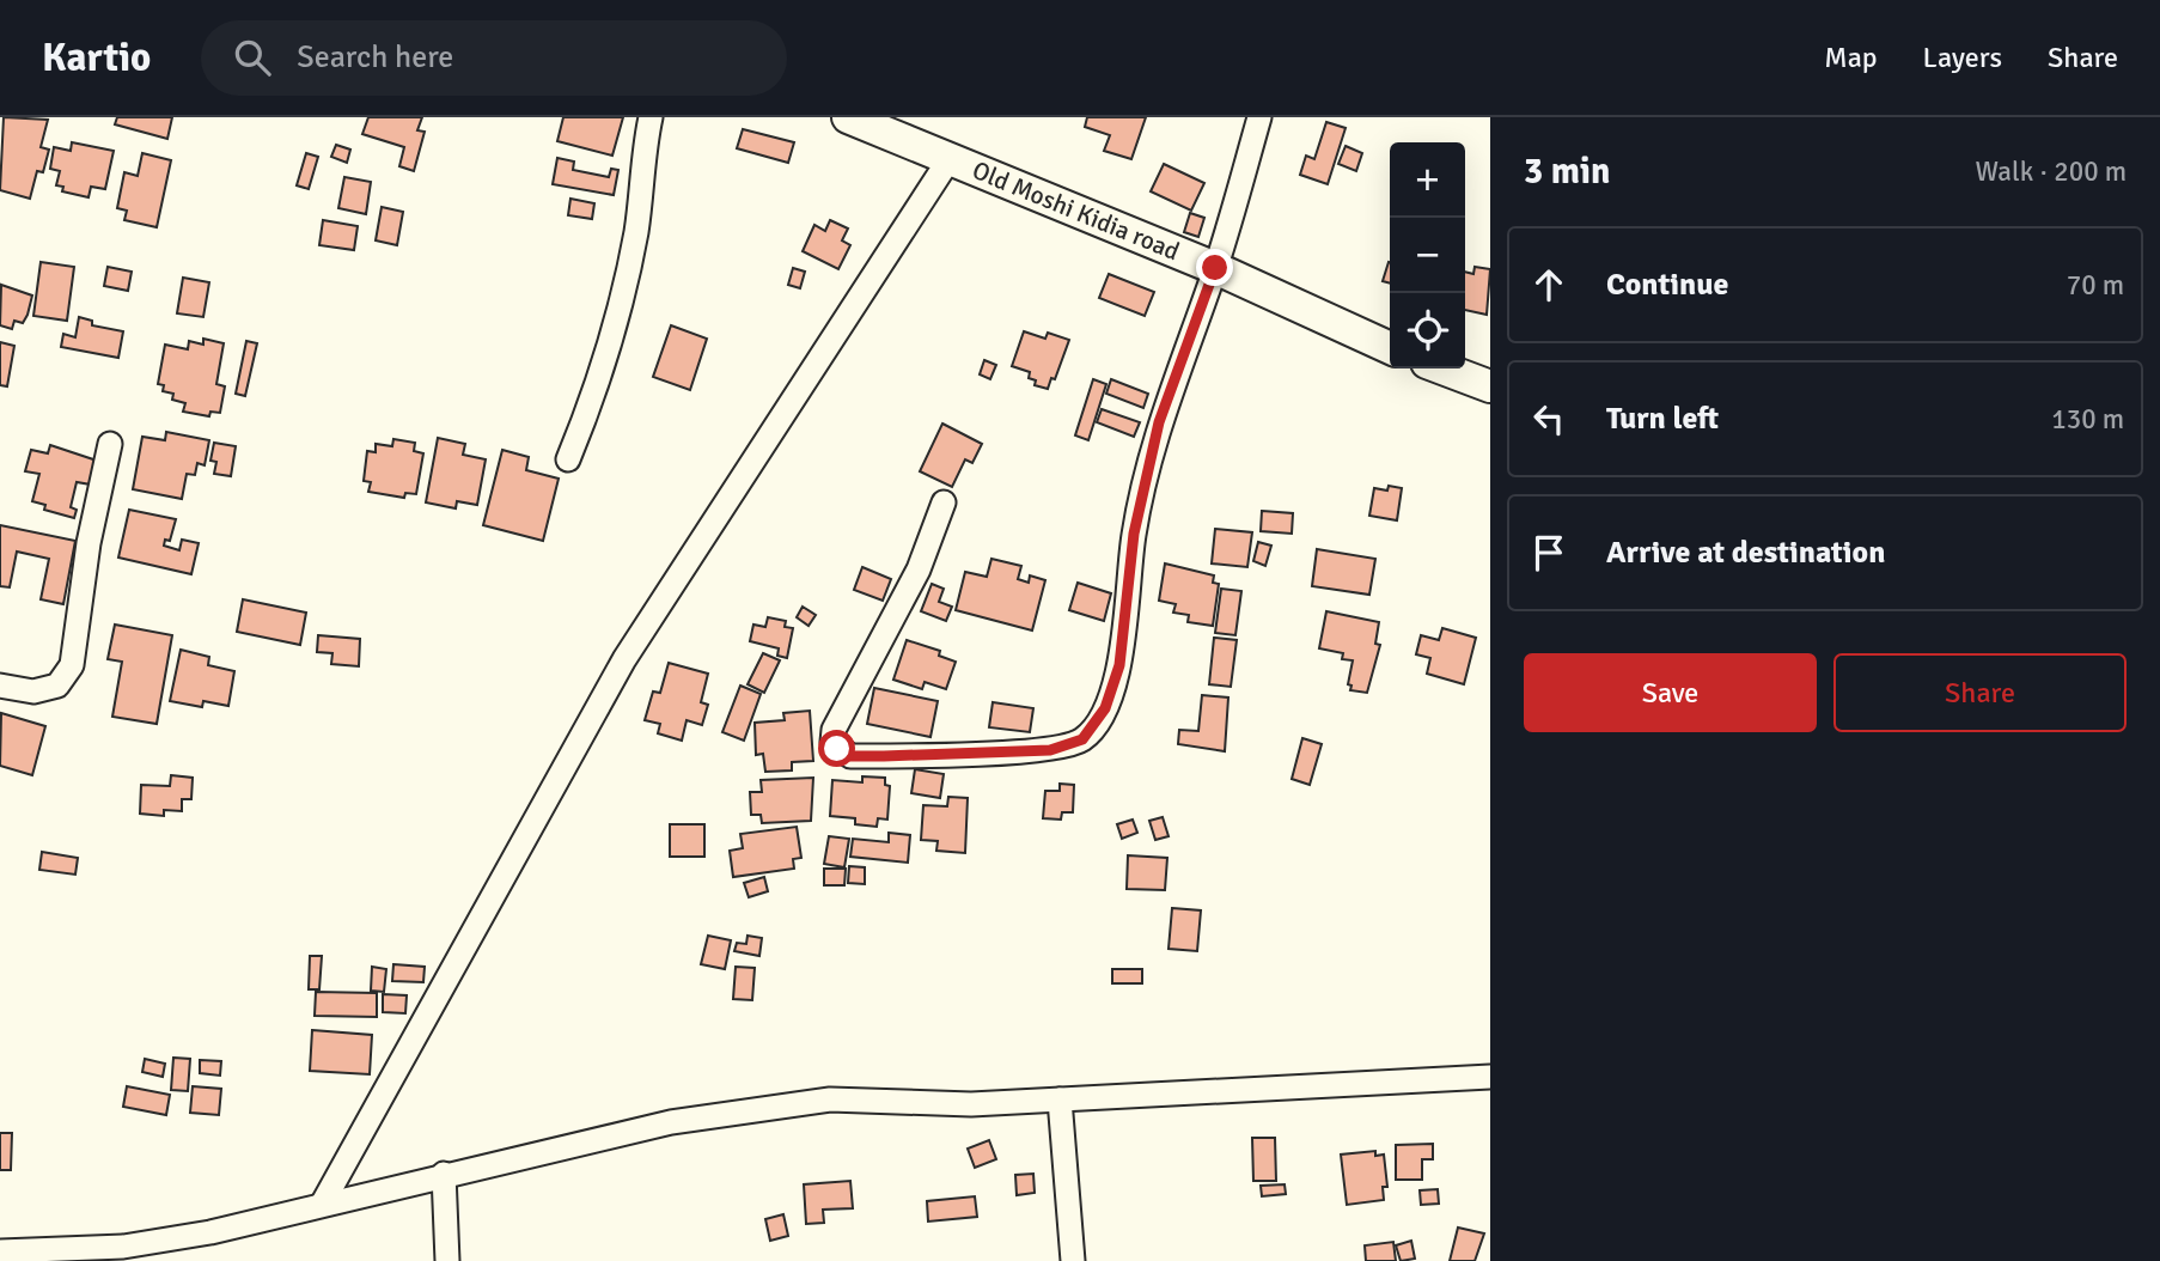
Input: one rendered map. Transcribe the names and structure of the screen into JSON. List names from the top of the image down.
{
  "streets": {
    "street": ["Old Moshi Kidia road"]
  },
  "page": {
    "header": "Kartio",
    "search": "Search here",
    "nav": ["Map", "Layers", "Share"],
    "heading": ["3 min", "Walk · 200 m"],
    "map_buttons": ["+", "−"],
    "list": [
      ["Continue", "70 m"],
      ["Turn left", "130 m"],
      "Arrive at destination"
    ],
    "buttons": ["Save", "Share"]
  }
}
